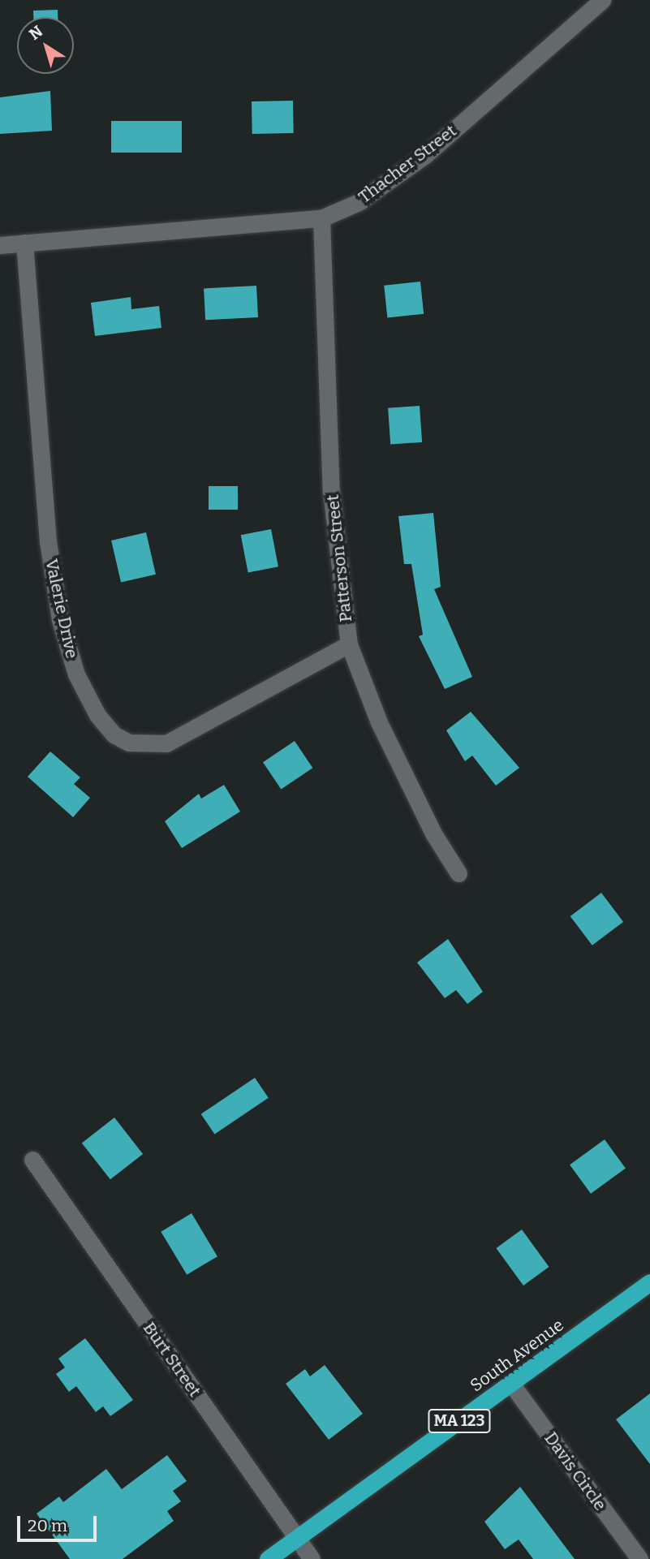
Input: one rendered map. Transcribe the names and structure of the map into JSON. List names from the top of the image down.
{
  "streets": {
    "highway": ["South Avenue", "MA 123"],
    "street": [
      "Thacher Street",
      "Patterson Street",
      "Valerie Drive",
      "Burt Street",
      "Davis Circle"
    ]
  },
  "crossings": [
    ["Thacher Street", "Patterson Street"],
    ["Thacher Street", "Valerie Drive"],
    ["Patterson Street", "Valerie Drive"],
    ["South Avenue", "Burt Street"],
    ["South Avenue", "Davis Circle"]
  ],
  "scale_bar": "20 m",
  "north": "top left"
}
